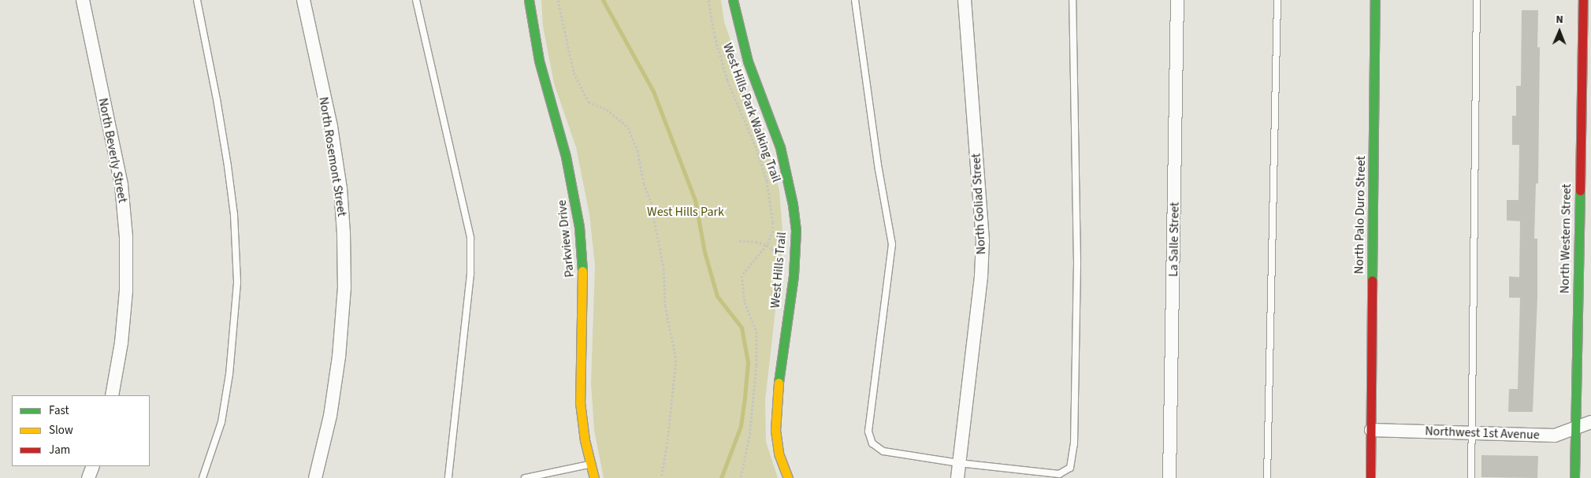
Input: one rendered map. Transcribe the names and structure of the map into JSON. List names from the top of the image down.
{
  "streets": {
    "street": [
      "North Beverly Street",
      "North Rosemont Street",
      "North Goliad Street",
      "North Palo Duro Street",
      "Parkview Drive",
      "North Western Street",
      "La Salle Street",
      "West Hills Trail",
      "Northwest 1st Avenue"
    ],
    "path": ["West Hills Park Walking Trail"]
  },
  "crossings": [
    ["North Palo Duro Street", "Northwest 1st Avenue"],
    ["North Western Street", "Northwest 1st Avenue"]
  ],
  "parks": ["West Hills Park"],
  "legend": ["Fast", "Slow", "Jam"],
  "north": "top"
}
